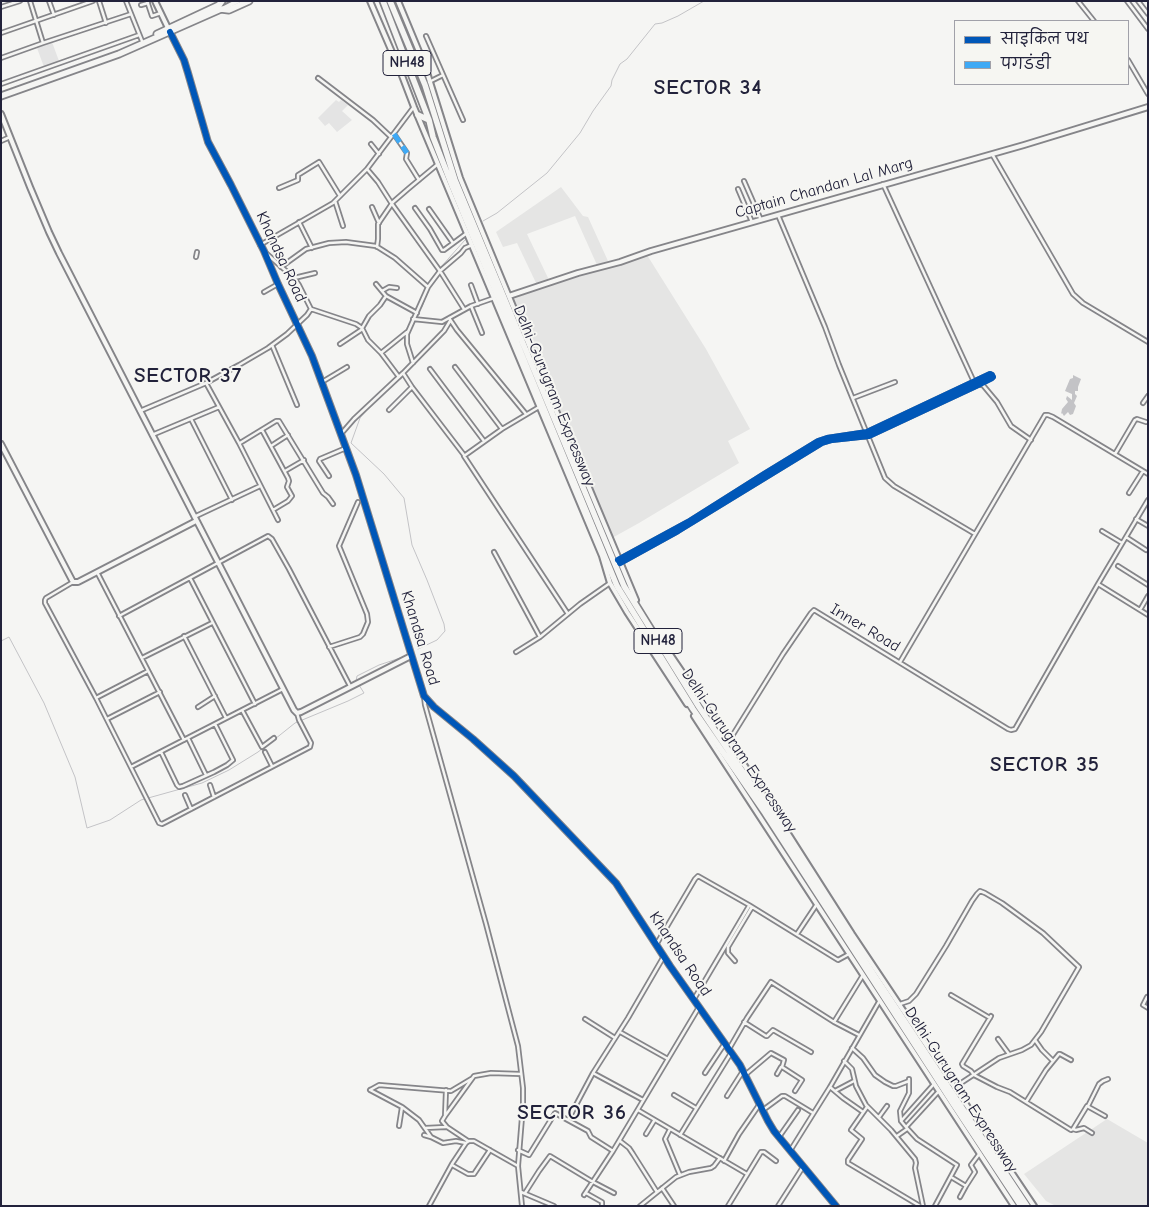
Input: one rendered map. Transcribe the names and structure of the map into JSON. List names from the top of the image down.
{
  "streets": {
    "highway": ["NH48", "Delhi-Gurugram Expressway"],
    "street": ["Captain Chandan Lal Marg", "Khandsa Road", "Inner Road"]
  },
  "districts": [
    "SECTOR 34",
    "SECTOR 37",
    "SECTOR 35",
    "SECTOR 36"
  ],
  "legend": ["साइकिल पथ", "पगडंडी"]
}
